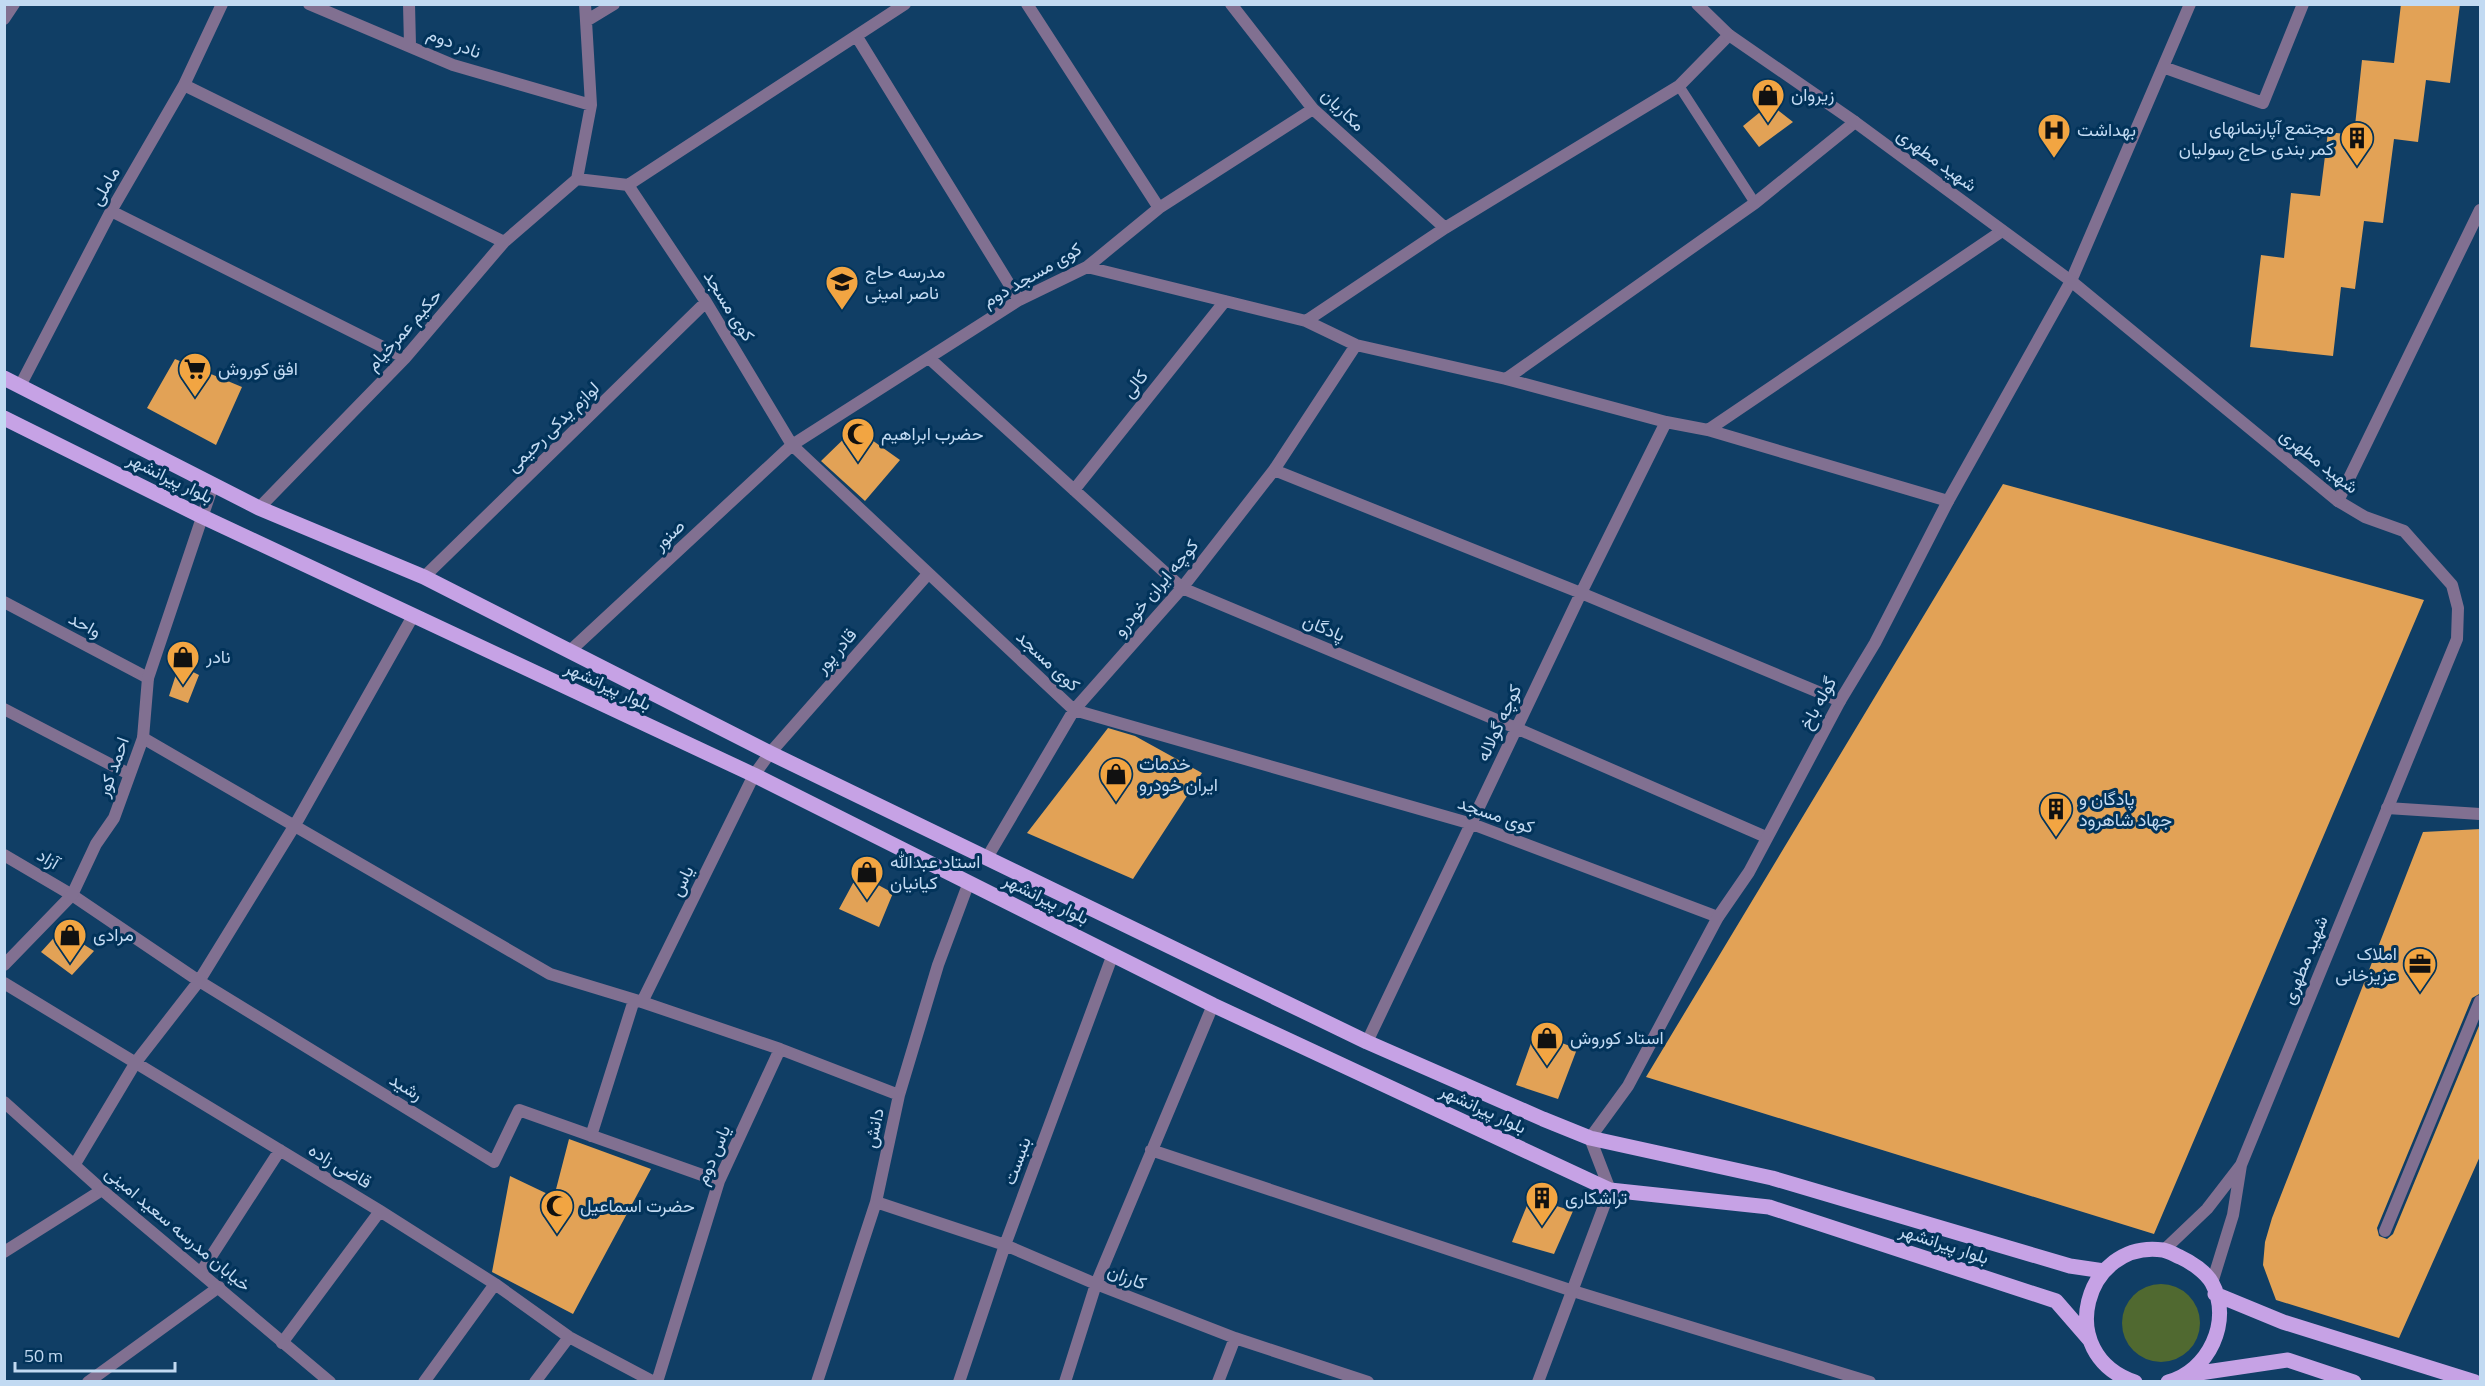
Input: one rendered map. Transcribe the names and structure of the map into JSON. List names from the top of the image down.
{
  "streets": {
    "main road": ["بلوار پیرانشهر"],
    "street": [
      "نادر دوم",
      "مکاریان",
      "شهید مطهری",
      "ماملی",
      "کوی مسجد دوم",
      "کوی مسجد",
      "حکیم عمرخیام",
      "کالی",
      "لوازم یدکی رحیمی",
      "صنور",
      "کوچه ایران خودرو",
      "واحد",
      "پادگان",
      "قادر پور",
      "گوله باخ",
      "کوچه گولاله",
      "احمد کور",
      "آزاد",
      "یاس",
      "رشید",
      "دانش",
      "یاس دوم",
      "بنبست",
      "قاضی زاده",
      "خیابان مدرسه سعید امینی",
      "کارزان"
    ]
  },
  "crossings": [
    ["مکاریان", "کوی مسجد دوم"],
    ["شهید مطهری", "گوله باخ"],
    ["ماملی", "بلوار پیرانشهر"],
    ["کوی مسجد دوم", "کوی مسجد"],
    ["کوی مسجد دوم", "صنور"],
    ["کوی مسجد دوم", "پادگان"],
    ["کوی مسجد", "لوازم یدکی رحیمی"],
    ["کوی مسجد", "صنور"],
    ["کوی مسجد", "کوچه ایران خودرو"],
    ["کوی مسجد", "قادر پور"],
    ["کوی مسجد", "گوله باخ"],
    ["کوی مسجد", "کوچه گولاله"],
    ["حکیم عمرخیام", "بلوار پیرانشهر"],
    ["کالی", "پادگان"],
    ["لوازم یدکی رحیمی", "بلوار پیرانشهر"],
    ["بلوار پیرانشهر", "صنور"],
    ["بلوار پیرانشهر", "کوچه ایران خودرو"],
    ["بلوار پیرانشهر", "قادر پور"],
    ["بلوار پیرانشهر", "گوله باخ"],
    ["بلوار پیرانشهر", "کوچه گولاله"],
    ["بلوار پیرانشهر", "احمد کور"],
    ["بلوار پیرانشهر", "یاس"],
    ["بلوار پیرانشهر", "دانش"],
    ["بلوار پیرانشهر", "بنبست"],
    ["کوچه ایران خودرو", "پادگان"],
    ["واحد", "احمد کور"],
    ["پادگان", "گوله باخ"],
    ["پادگان", "کوچه گولاله"],
    ["قادر پور", "یاس"],
    ["احمد کور", "آزاد"],
    ["احمد کور", "رشید"],
    ["آزاد", "رشید"],
    ["یاس", "رشید"],
    ["رشید", "یاس دوم"],
    ["دانش", "کارزان"],
    ["یاس دوم", "قاضی زاده"],
    ["بنبست", "کارزان"]
  ],
  "places": {
    "shop": [
      "زیروان",
      "نادر",
      "خدمات ایران خودرو",
      "استاد عبدالله کیانیان",
      "مرادی",
      "استاد کوروش"
    ],
    "hospital": ["بهداشت"],
    "building": ["مجتمع آپارتمانهای کمر بندی حاج رسولیان", "پادگان و جهاد شاهرود", "تراشکاری"],
    "school or university": ["مدرسه حاج ناصر امینی"],
    "supermarket": ["افق کوروش"],
    "mosque": ["حضرب ابراهیم", "حضرت اسماعیل"],
    "office": ["املاک عزیزخانی"]
  },
  "scale_bar": "50 m"
}
